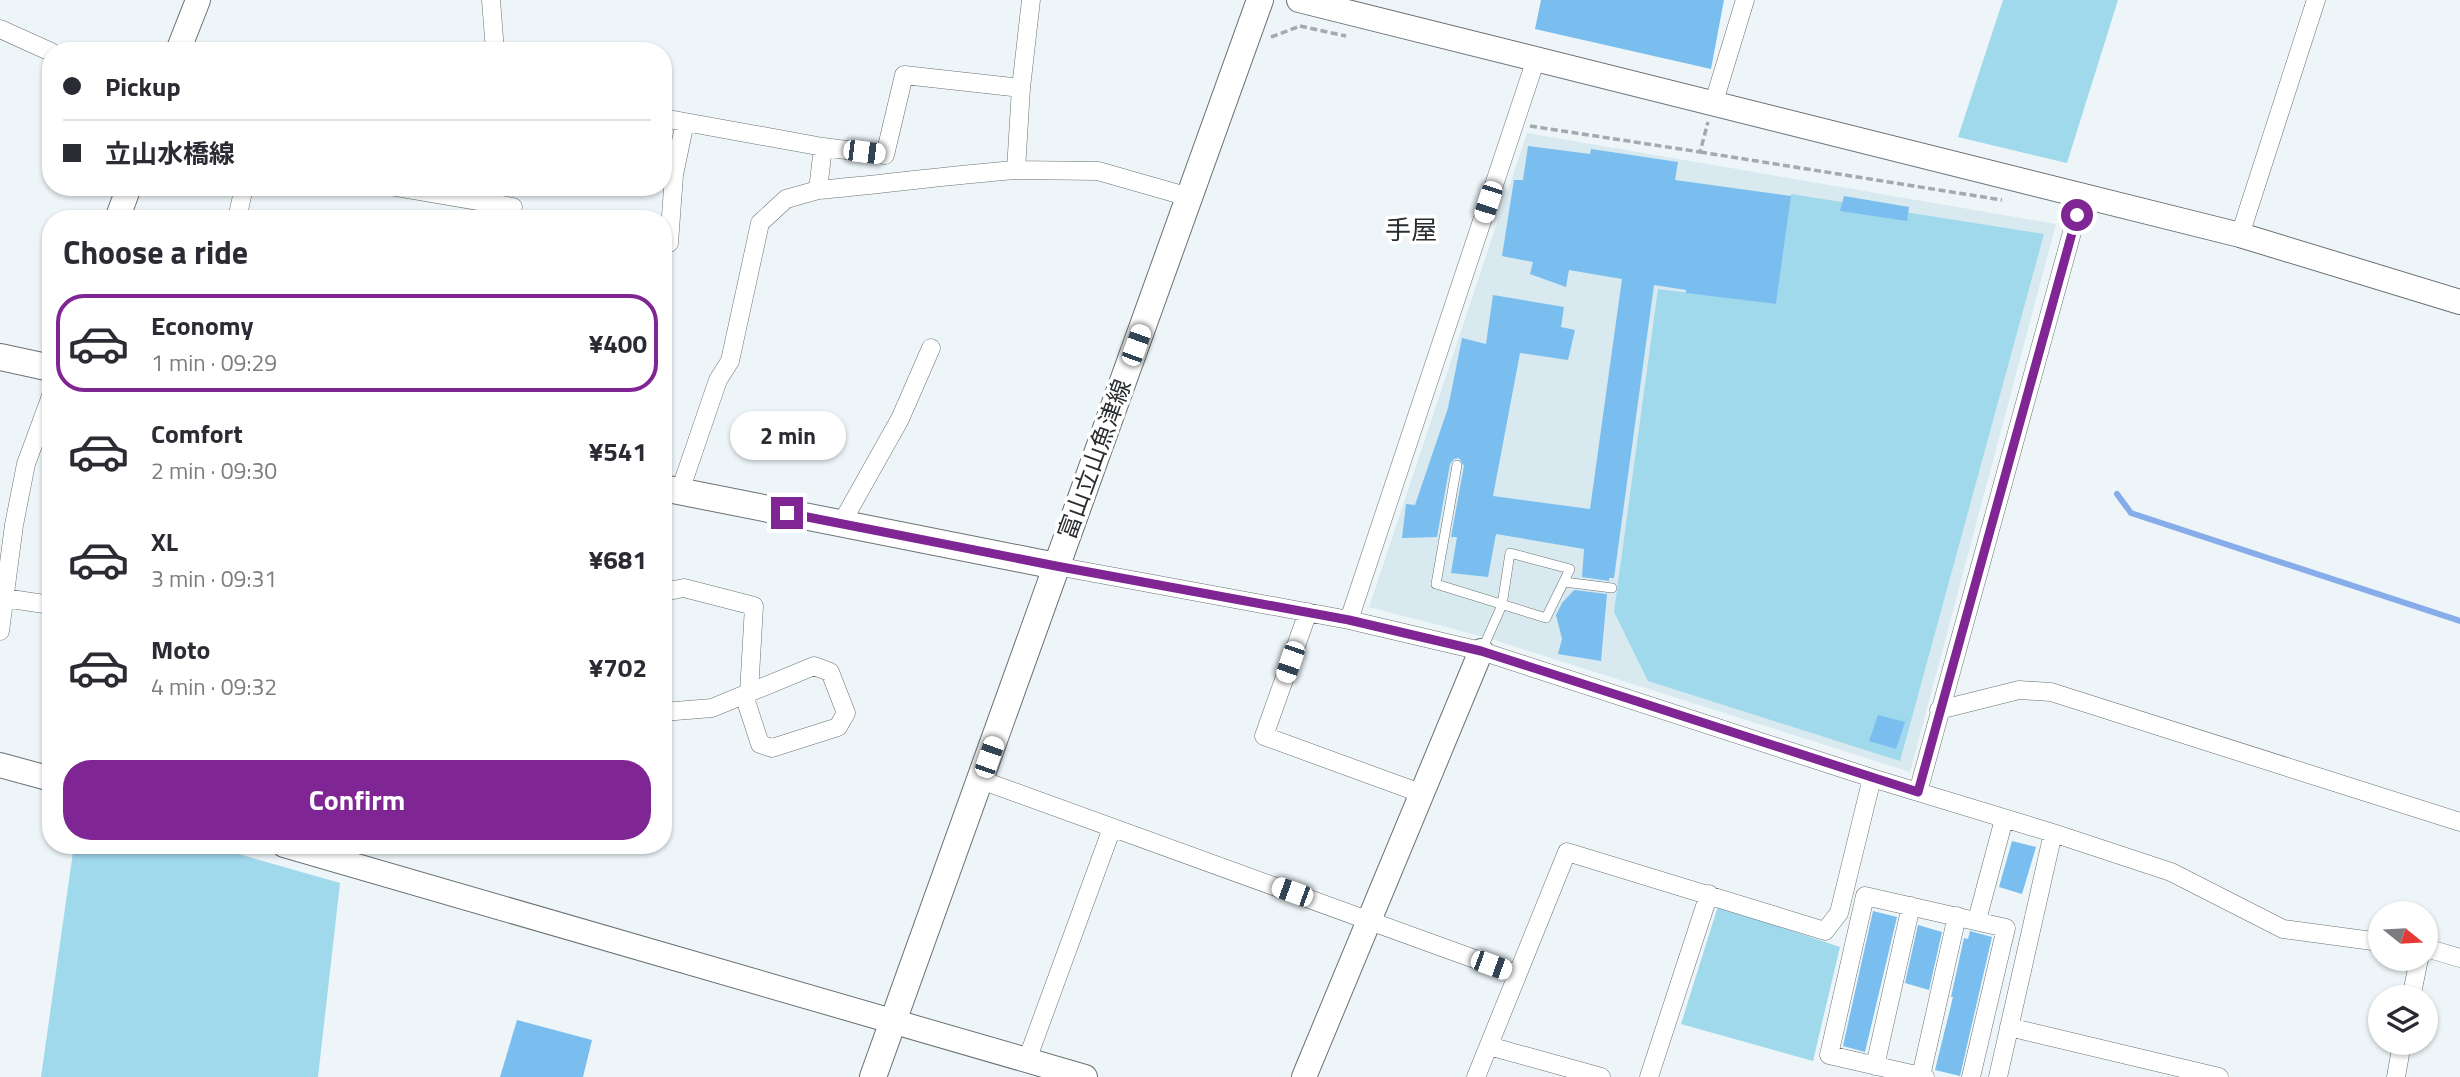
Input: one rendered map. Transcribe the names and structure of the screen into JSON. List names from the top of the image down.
{
  "streets": {
    "main road": ["富山立山魚津線"]
  },
  "districts": ["手屋"],
  "north": "right",
  "page": {
    "banner": ["Pickup", "立山水橋線"],
    "heading": "Choose a ride",
    "list": [
      {
        "name": "Economy",
        "note": "1 min · 09:29",
        "value": "¥400"
      },
      {
        "name": "Comfort",
        "note": "2 min · 09:30",
        "value": "¥541"
      },
      {
        "name": "XL",
        "note": "3 min · 09:31",
        "value": "¥681"
      },
      {
        "name": "Moto",
        "note": "4 min · 09:32",
        "value": "¥702"
      }
    ],
    "bubble": "2 min",
    "buttons": "Confirm"
  }
}
